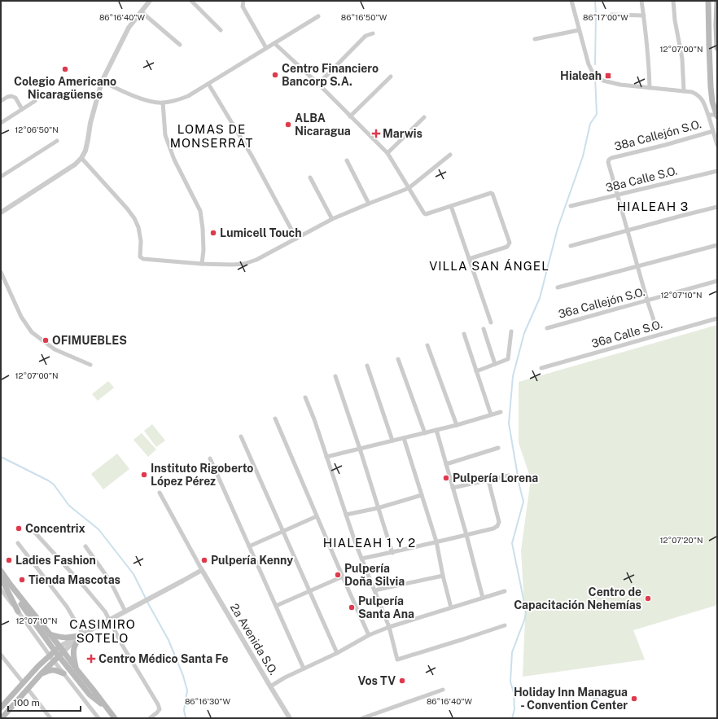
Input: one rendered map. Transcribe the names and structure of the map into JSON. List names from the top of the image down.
{
  "streets": {
    "street": [
      "38a Callejón S.O.",
      "38a Calle S.O.",
      "36a Callejón S.O.",
      "36a Calle S.O.",
      "2a Avenida S.O."
    ]
  },
  "crossings": [
    ["38a Callejón S.O.", "38a Calle S.O."]
  ],
  "districts": [
    "LOMAS DE MONSERRAT",
    "HIALEAH 3",
    "VILLA SAN ÁNGEL",
    "HIALEAH 1 Y 2",
    "CASIMIRO SOTELO"
  ],
  "places": {
    "other": [
      "Colegio Americano Nicaragüense",
      "Centro Financiero Bancorp S.A.",
      "ALBA Nicaragua",
      "Lumicell Touch",
      "OFIMUEBLES",
      "Instituto Rigoberto López Pérez",
      "Pulpería Lorena",
      "Concentrix",
      "Ladies Fashion",
      "Pulpería Kenny",
      "Pulpería Doña Silvia",
      "Tienda Mascotas",
      "Centro de Capacitación Nehemías",
      "Pulpería Santa Ana",
      "Vos TV",
      "Holiday Inn Managua - Convention Center"
    ],
    "transit": ["Hialeah"],
    "health": ["Marwis", "Centro Médico Santa Fe"]
  },
  "scale_bar": "100 m",
  "coordinates": [
    "86°16'40\"W",
    "86°16'50\"W",
    "86°17'00\"W",
    "12°07'00\"N",
    "12°06'50\"N",
    "12°07'10\"N",
    "12°07'20\"N",
    "86°16'30\"W"
  ]
}
